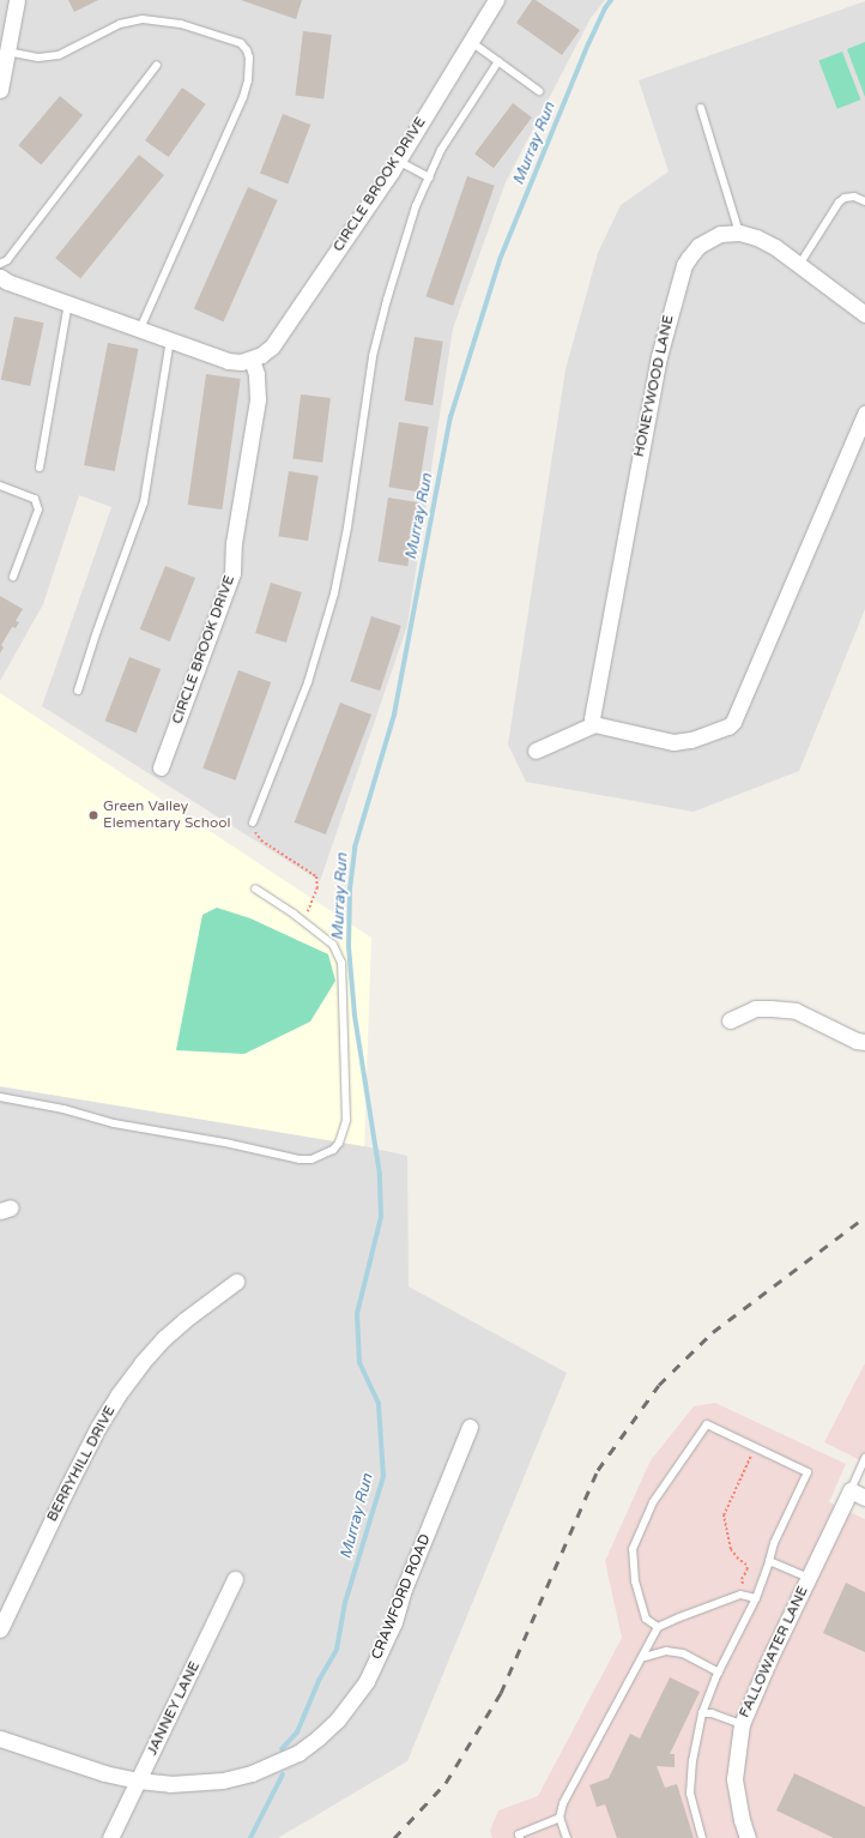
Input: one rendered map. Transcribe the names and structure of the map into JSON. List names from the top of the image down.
{
  "streets": {
    "street": [
      "CIRCLE BROOK DRIVE",
      "HONEYWOOD LANE",
      "BERRYHILL DRIVE",
      "CRAWFORD ROAD",
      "FALLOWATER LANE",
      "JANNEY LANE"
    ]
  },
  "crossings": [
    ["CRAWFORD ROAD", "JANNEY LANE"]
  ],
  "water": ["Murray Run"],
  "places": ["Green Valley Elementary School"]
}
